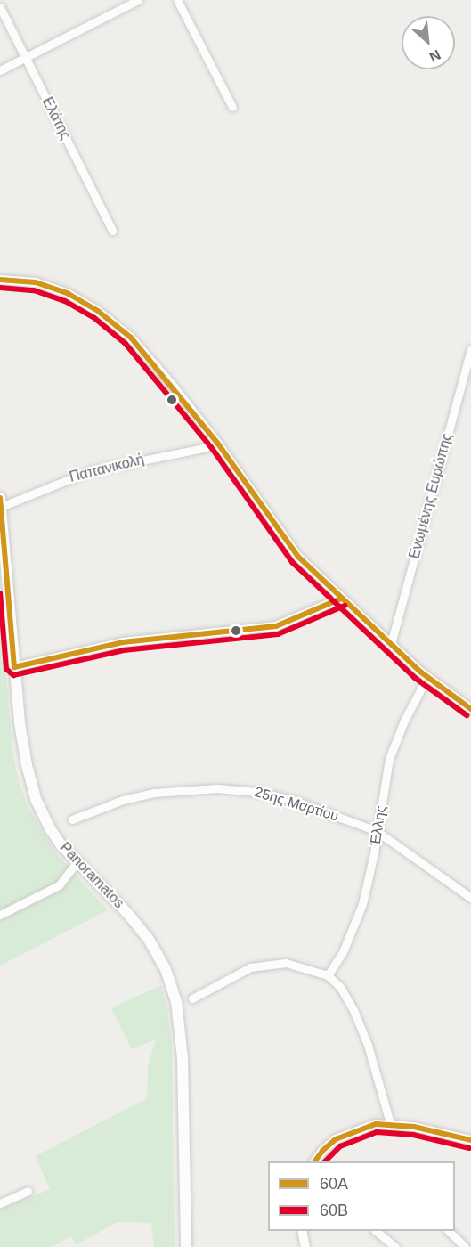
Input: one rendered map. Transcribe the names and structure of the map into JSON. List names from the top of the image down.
{
  "streets": {
    "main road": ["Panoramatos"],
    "street": [
      "Ελάτης",
      "Παπανικολή",
      "Ενωμένης Ευρώπης",
      "25ης Μαρτίου",
      "Έλλης"
    ]
  },
  "crossings": [
    ["Παπανικολή", "Panoramatos"],
    ["25ης Μαρτίου", "Έλλης"]
  ],
  "lines": ["transit line 60Α", "transit line 60Β"],
  "legend": ["60Α", "60Β"],
  "north": "bottom right"
}
